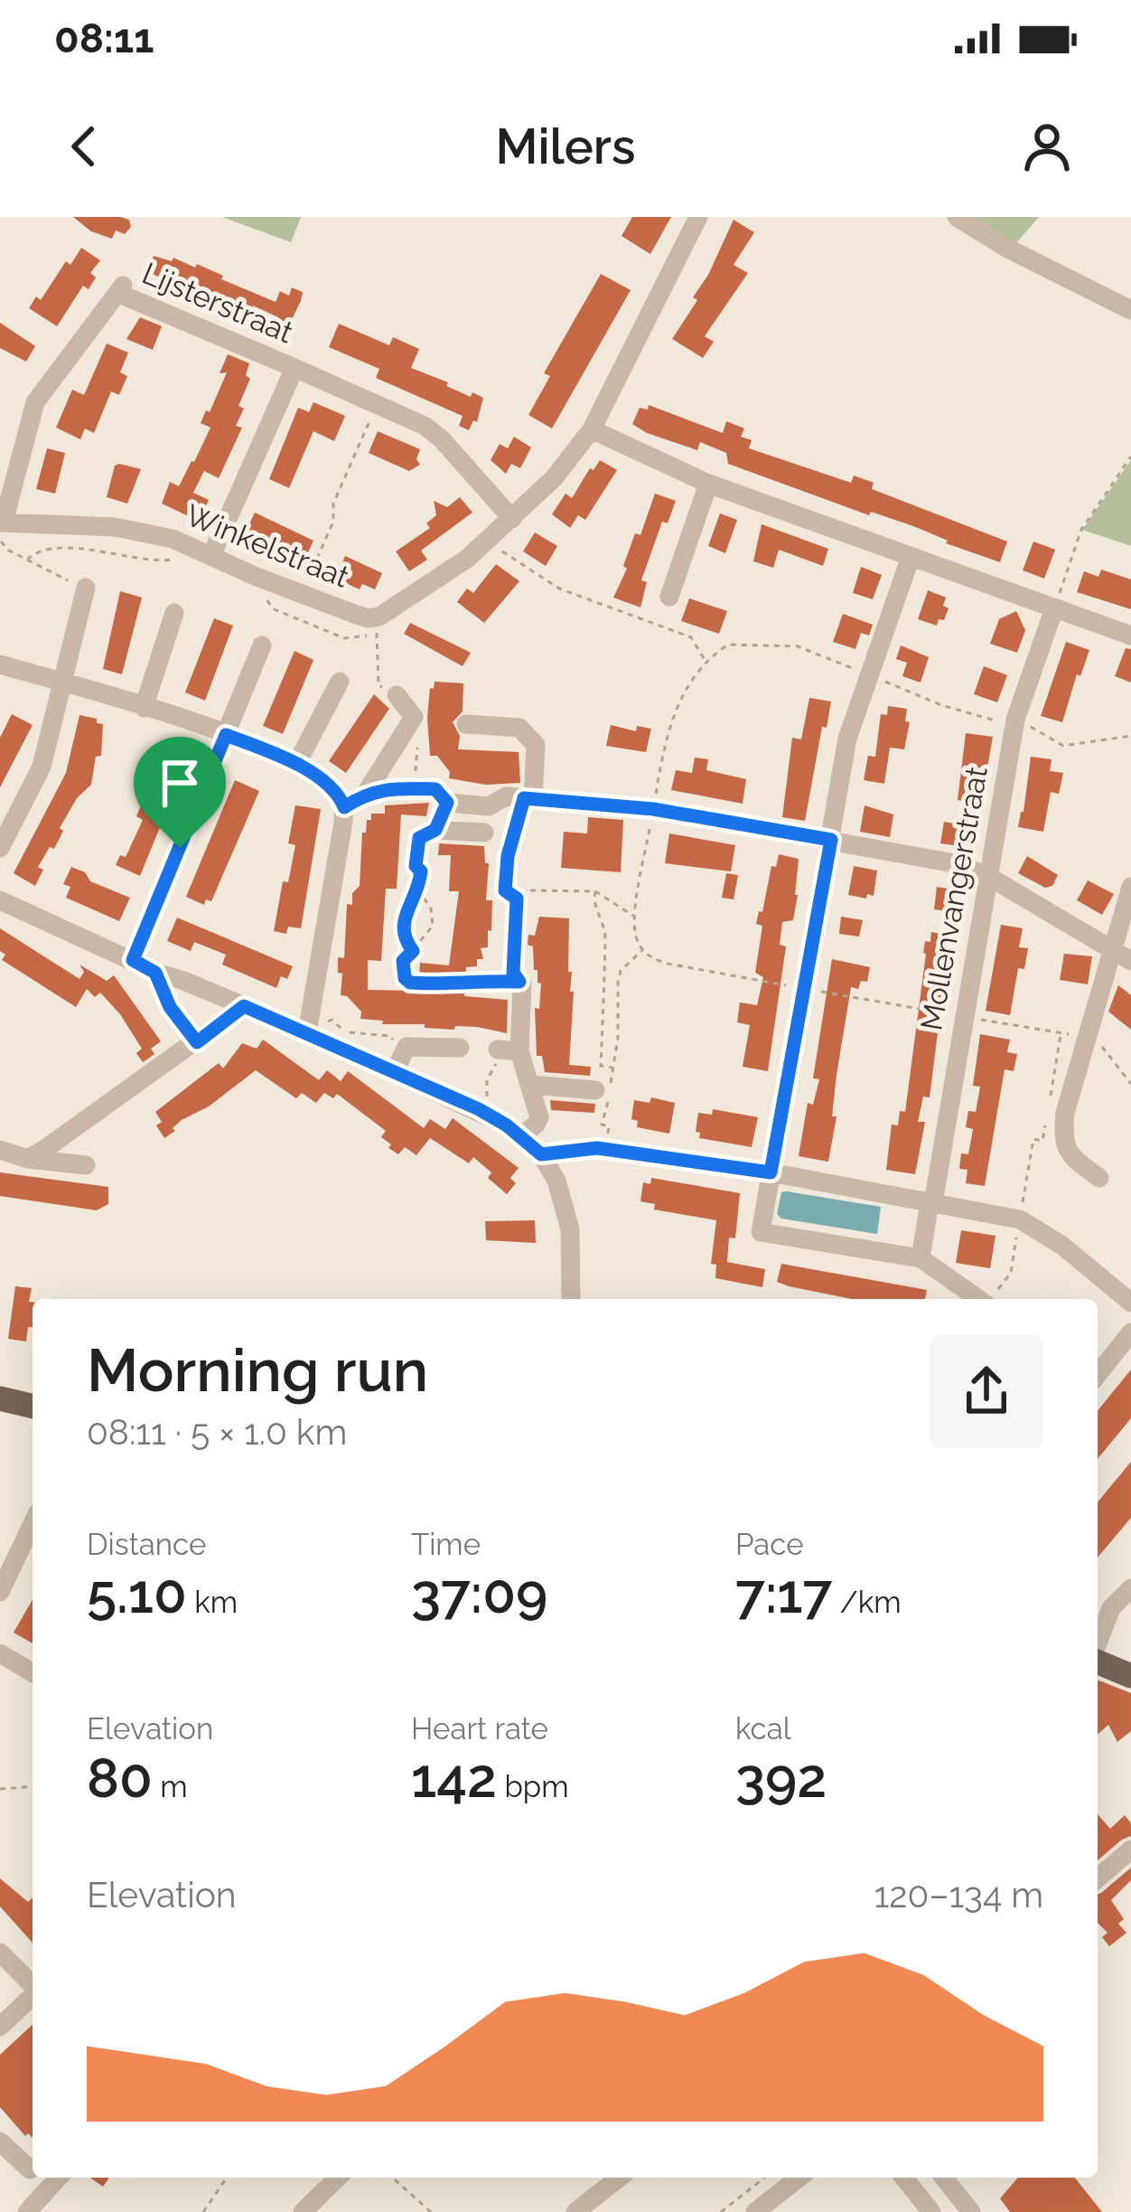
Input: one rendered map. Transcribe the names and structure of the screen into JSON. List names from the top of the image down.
{
  "streets": {
    "street": ["Lijsterstraat", "Winkelstraat", "Mollenvangerstraat"]
  },
  "crossings": [
    ["Lijsterstraat", "Winkelstraat"]
  ],
  "page": {
    "status": "08:11",
    "header": "Milers",
    "heading": ["Morning run", "08:11 · 5 × 1.0 km"],
    "stats": [
      ["Distance", "5.10 km"],
      ["Time", "37:09"],
      ["Pace", "7:17 /km"],
      ["Elevation", "80 m"],
      ["Heart rate", "142 bpm"],
      ["kcal", "392"]
    ],
    "chart": ["Elevation", "120–134 m"]
  }
}
